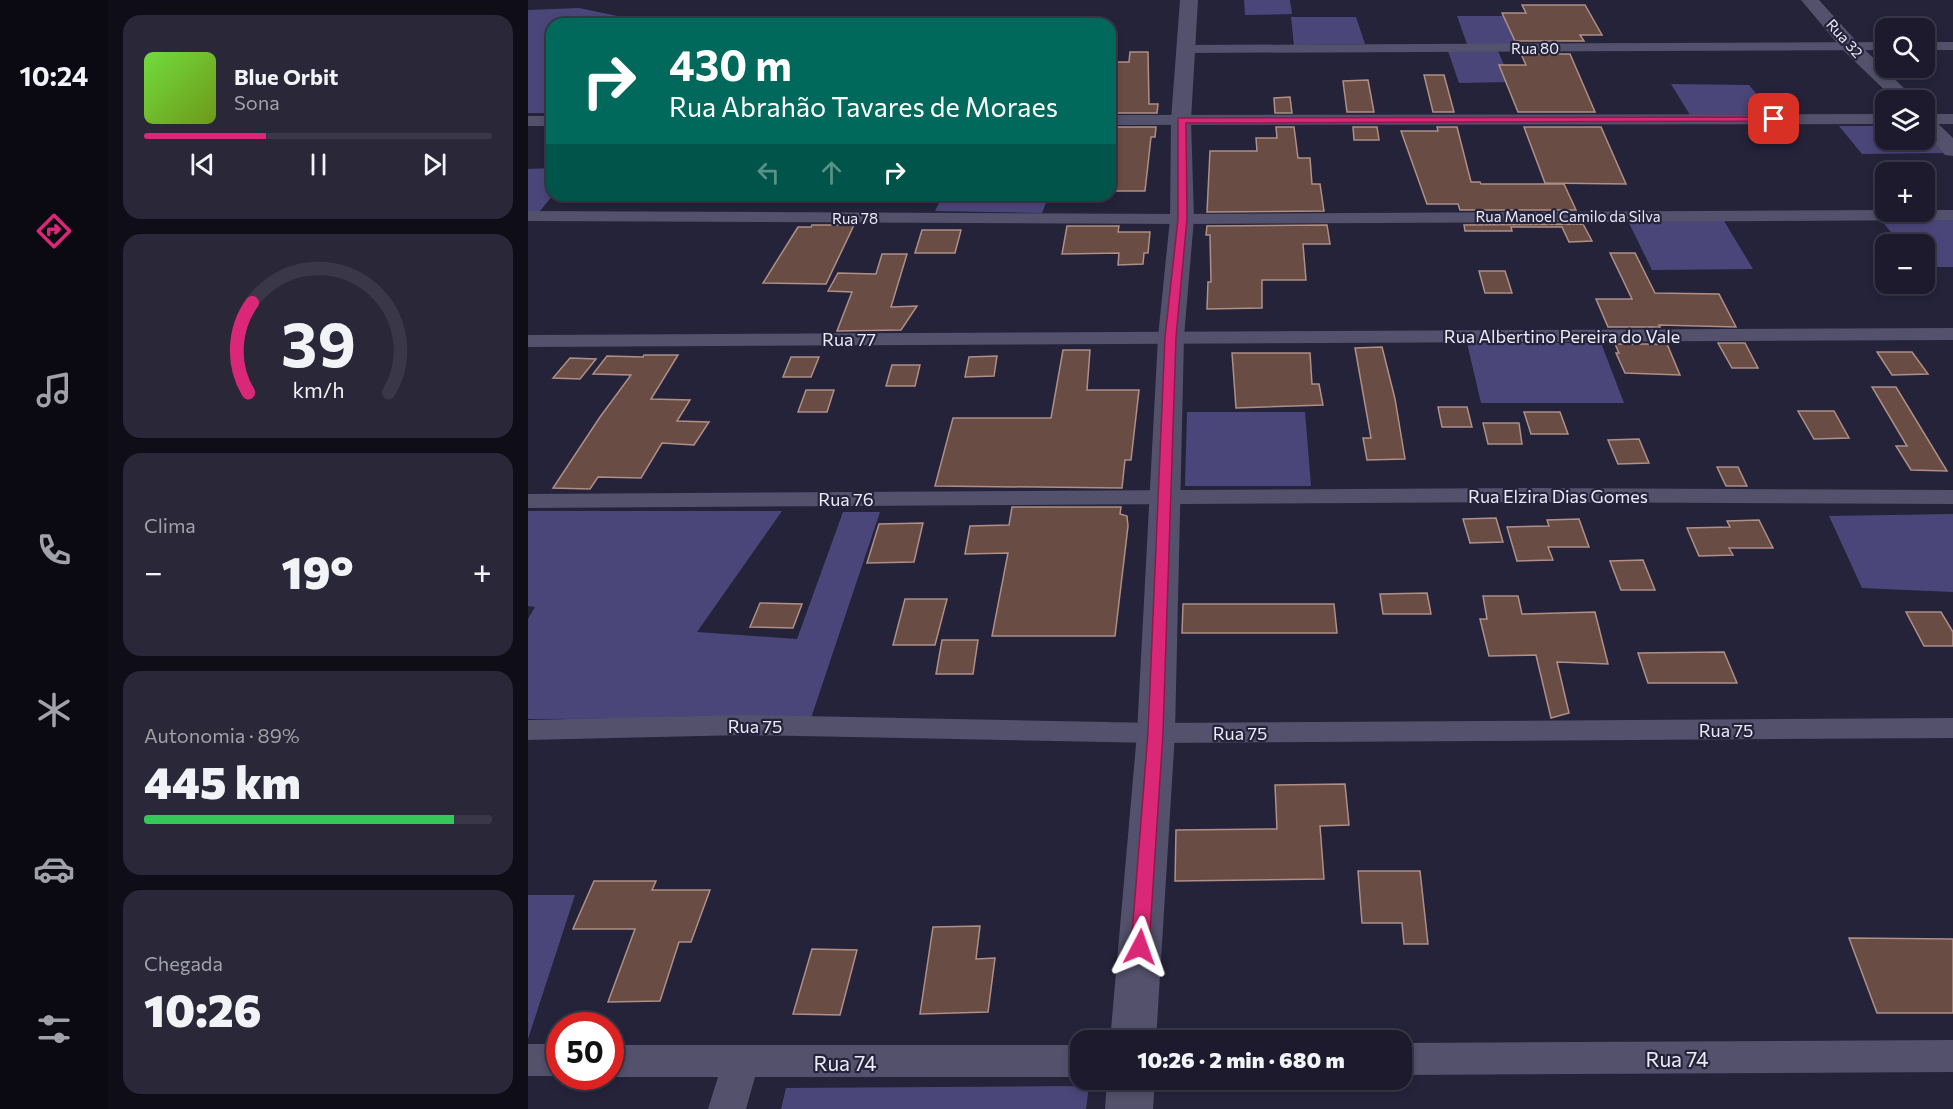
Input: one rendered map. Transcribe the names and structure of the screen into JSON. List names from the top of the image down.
{
  "streets": {
    "main road": ["Rua 32"],
    "street": [
      "Rua 80",
      "Rua Manoel Camilo da Silva",
      "Rua 78",
      "Rua Albertino Pereira do Vale",
      "Rua 77",
      "Rua Elzira Dias Gomes",
      "Rua 76",
      "Rua 75",
      "Rua 74"
    ]
  },
  "crossings": [
    ["Rua 32", "Rua 80"],
    ["Rua Manoel Camilo da Silva", "Rua 78"],
    ["Rua Albertino Pereira do Vale", "Rua 77"],
    ["Rua Elzira Dias Gomes", "Rua 76"]
  ],
  "page": {
    "tabs": "10:24",
    "map_buttons": ["+", "−"],
    "turn": ["430 m", "Rua Abrahão Tavares de Moraes"],
    "song": ["Blue Orbit", "Sona"],
    "tile": [
      "Clima",
      ["Autonomia · 89%", "445 km"],
      ["Chegada", "10:26"]
    ],
    "heat": ["−", "19°", "+"],
    "limit": "50",
    "trip": "10:26 · 2 min · 680 m",
    "gauge": ["39", "km/h"]
  }
}
